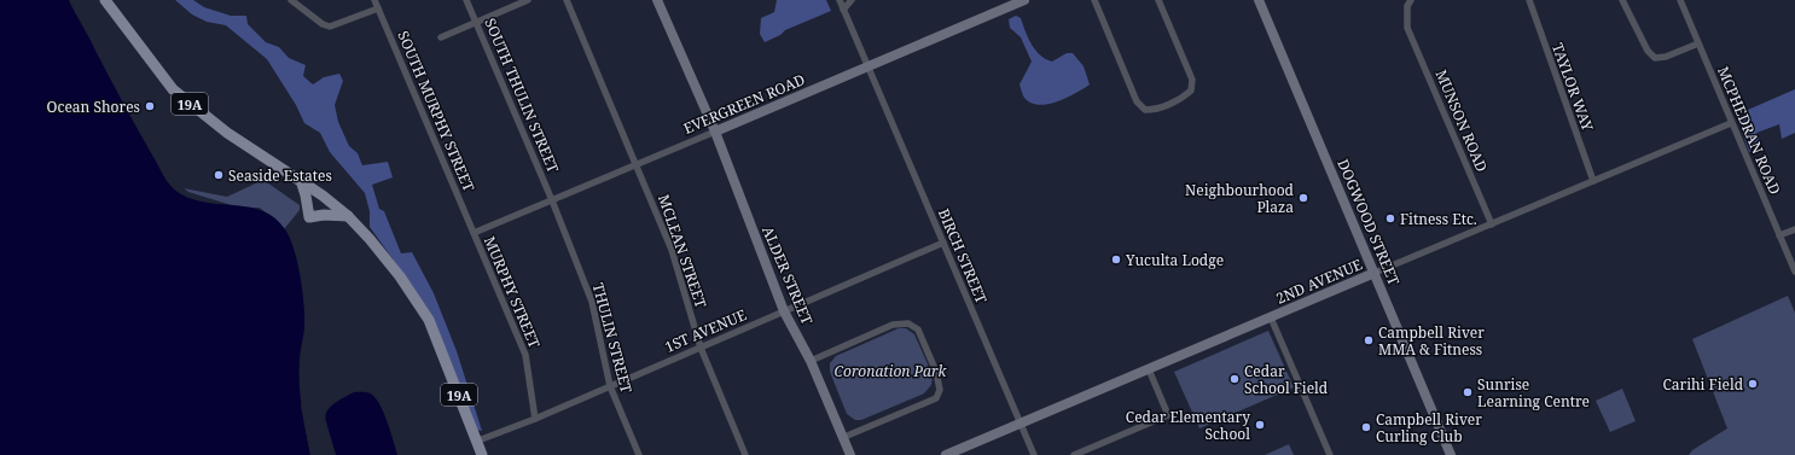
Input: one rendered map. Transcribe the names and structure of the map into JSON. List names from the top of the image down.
{
  "streets": {
    "main road": ["19A"],
    "street": [
      "TAYLOR WAY",
      "SOUTH THULIN STREET",
      "EVERGREEN ROAD",
      "SOUTH MURPHY STREET",
      "MUNSON ROAD",
      "MCPHEDRAN ROAD",
      "DOGWOOD STREET",
      "MCLEAN STREET",
      "BIRCH STREET",
      "ALDER STREET",
      "2ND AVENUE",
      "MURPHY STREET",
      "1ST AVENUE",
      "THULIN STREET"
    ]
  },
  "crossings": [
    ["TAYLOR WAY", "2ND AVENUE"],
    ["SOUTH THULIN STREET", "EVERGREEN ROAD"],
    ["SOUTH THULIN STREET", "THULIN STREET"],
    ["19A", "1ST AVENUE"],
    ["EVERGREEN ROAD", "SOUTH MURPHY STREET"],
    ["EVERGREEN ROAD", "MCLEAN STREET"],
    ["EVERGREEN ROAD", "BIRCH STREET"],
    ["EVERGREEN ROAD", "ALDER STREET"],
    ["EVERGREEN ROAD", "MURPHY STREET"],
    ["EVERGREEN ROAD", "THULIN STREET"],
    ["SOUTH MURPHY STREET", "MURPHY STREET"],
    ["MUNSON ROAD", "2ND AVENUE"],
    ["MCPHEDRAN ROAD", "2ND AVENUE"],
    ["DOGWOOD STREET", "2ND AVENUE"],
    ["MCLEAN STREET", "1ST AVENUE"],
    ["BIRCH STREET", "2ND AVENUE"],
    ["BIRCH STREET", "1ST AVENUE"],
    ["ALDER STREET", "1ST AVENUE"],
    ["MURPHY STREET", "1ST AVENUE"],
    ["1ST AVENUE", "THULIN STREET"]
  ],
  "parks": ["Coronation Park"],
  "places": [
    "Ocean Shores",
    "Seaside Estates",
    "Neighbourhood Plaza",
    "Fitness Etc.",
    "Yuculta Lodge",
    "Campbell River MMA & Fitness",
    "Cedar School Field",
    "Carihi Field",
    "Sunrise Learning Centre",
    "Cedar Elementary School",
    "Campbell River Curling Club"
  ]
}
